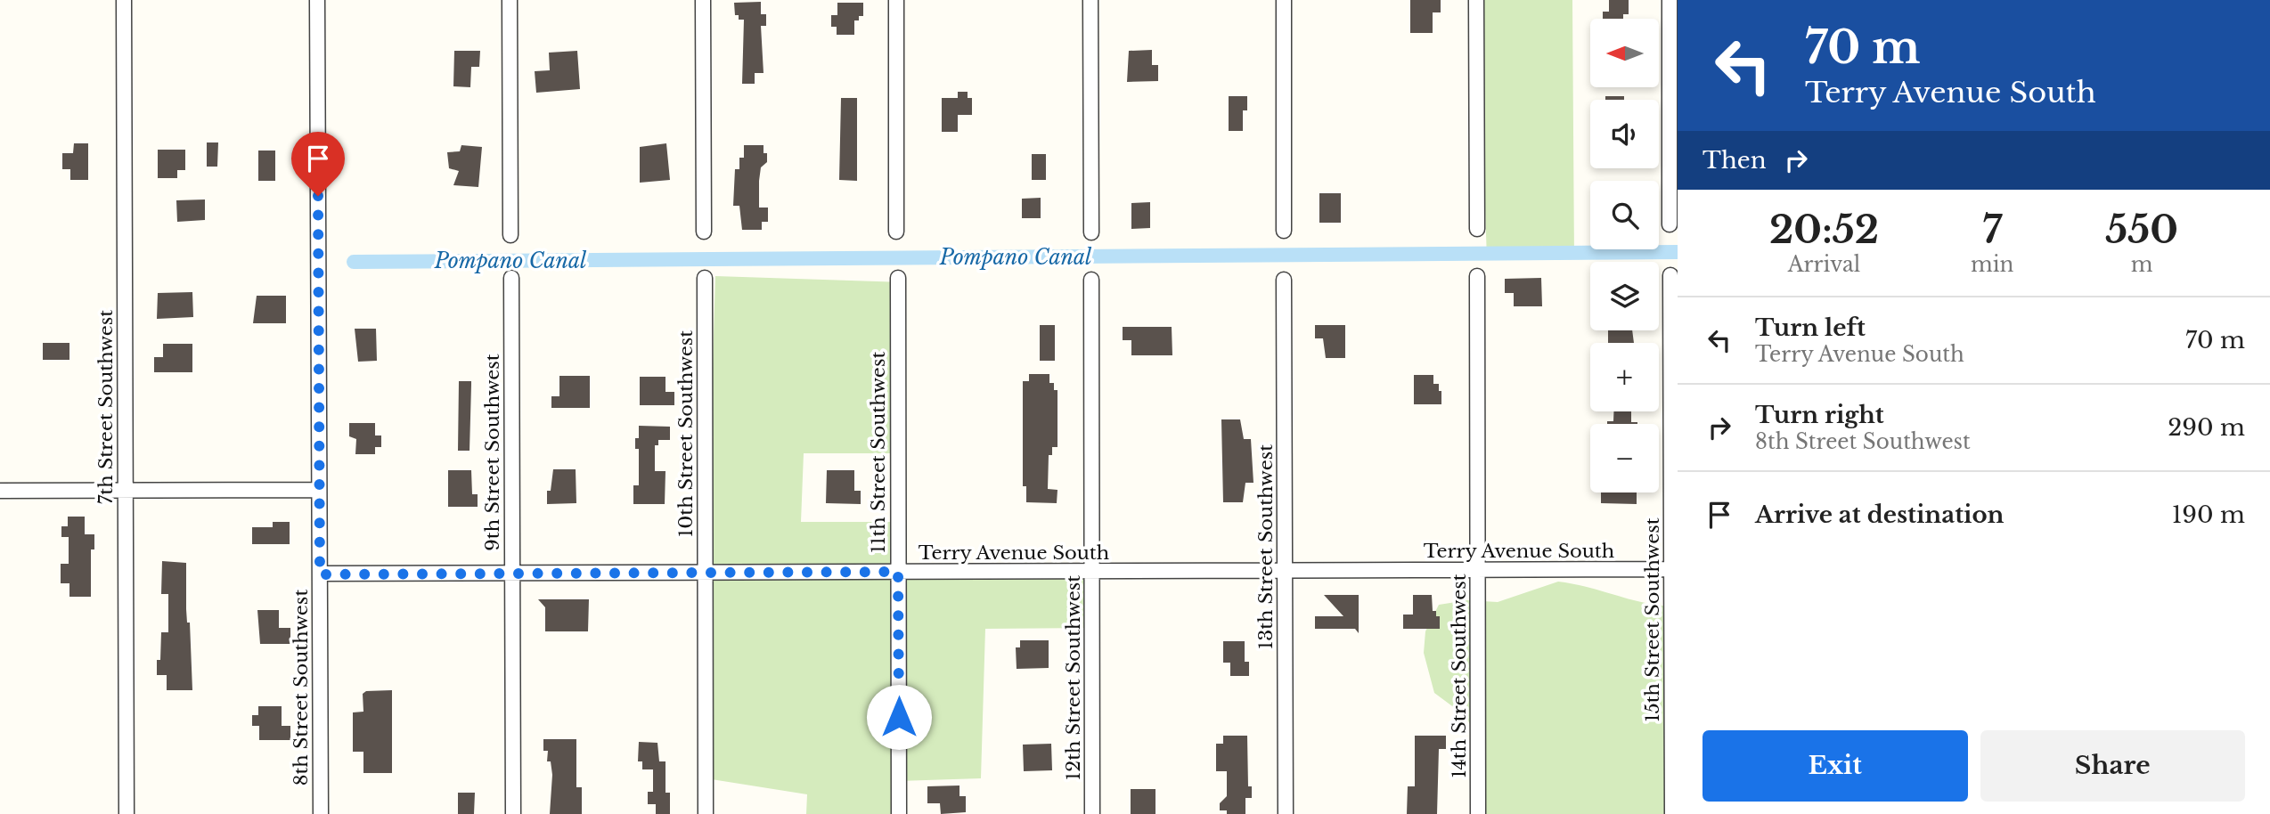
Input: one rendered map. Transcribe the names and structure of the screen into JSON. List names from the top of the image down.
{
  "streets": {
    "street": [
      "7th Street Southwest",
      "10th Street Southwest",
      "9th Street Southwest",
      "11th Street Southwest",
      "13th Street Southwest",
      "Terry Avenue South",
      "15th Street Southwest",
      "14th Street Southwest",
      "12th Street Southwest",
      "8th Street Southwest"
    ]
  },
  "crossings": [
    ["10th Street Southwest", "Terry Avenue South"],
    ["9th Street Southwest", "Terry Avenue South"],
    ["11th Street Southwest", "Terry Avenue South"],
    ["13th Street Southwest", "Terry Avenue South"],
    ["Terry Avenue South", "15th Street Southwest"],
    ["Terry Avenue South", "14th Street Southwest"],
    ["Terry Avenue South", "12th Street Southwest"],
    ["Terry Avenue South", "8th Street Southwest"]
  ],
  "water": ["Pompano Canal"],
  "north": "left",
  "page": {
    "turn": ["70 m", "Terry Avenue South"],
    "map_buttons": ["+", "−"],
    "then": "Then",
    "eta": [
      "20:52",
      "Arrival",
      "7",
      "min",
      "550",
      "m"
    ],
    "list": [
      {
        "name": "Turn left",
        "note": "Terry Avenue South",
        "value": "70 m"
      },
      {
        "name": "Turn right",
        "note": "8th Street Southwest",
        "value": "290 m"
      },
      {
        "name": "Arrive at destination",
        "value": "190 m"
      }
    ],
    "buttons": ["Exit", "Share"]
  }
}
